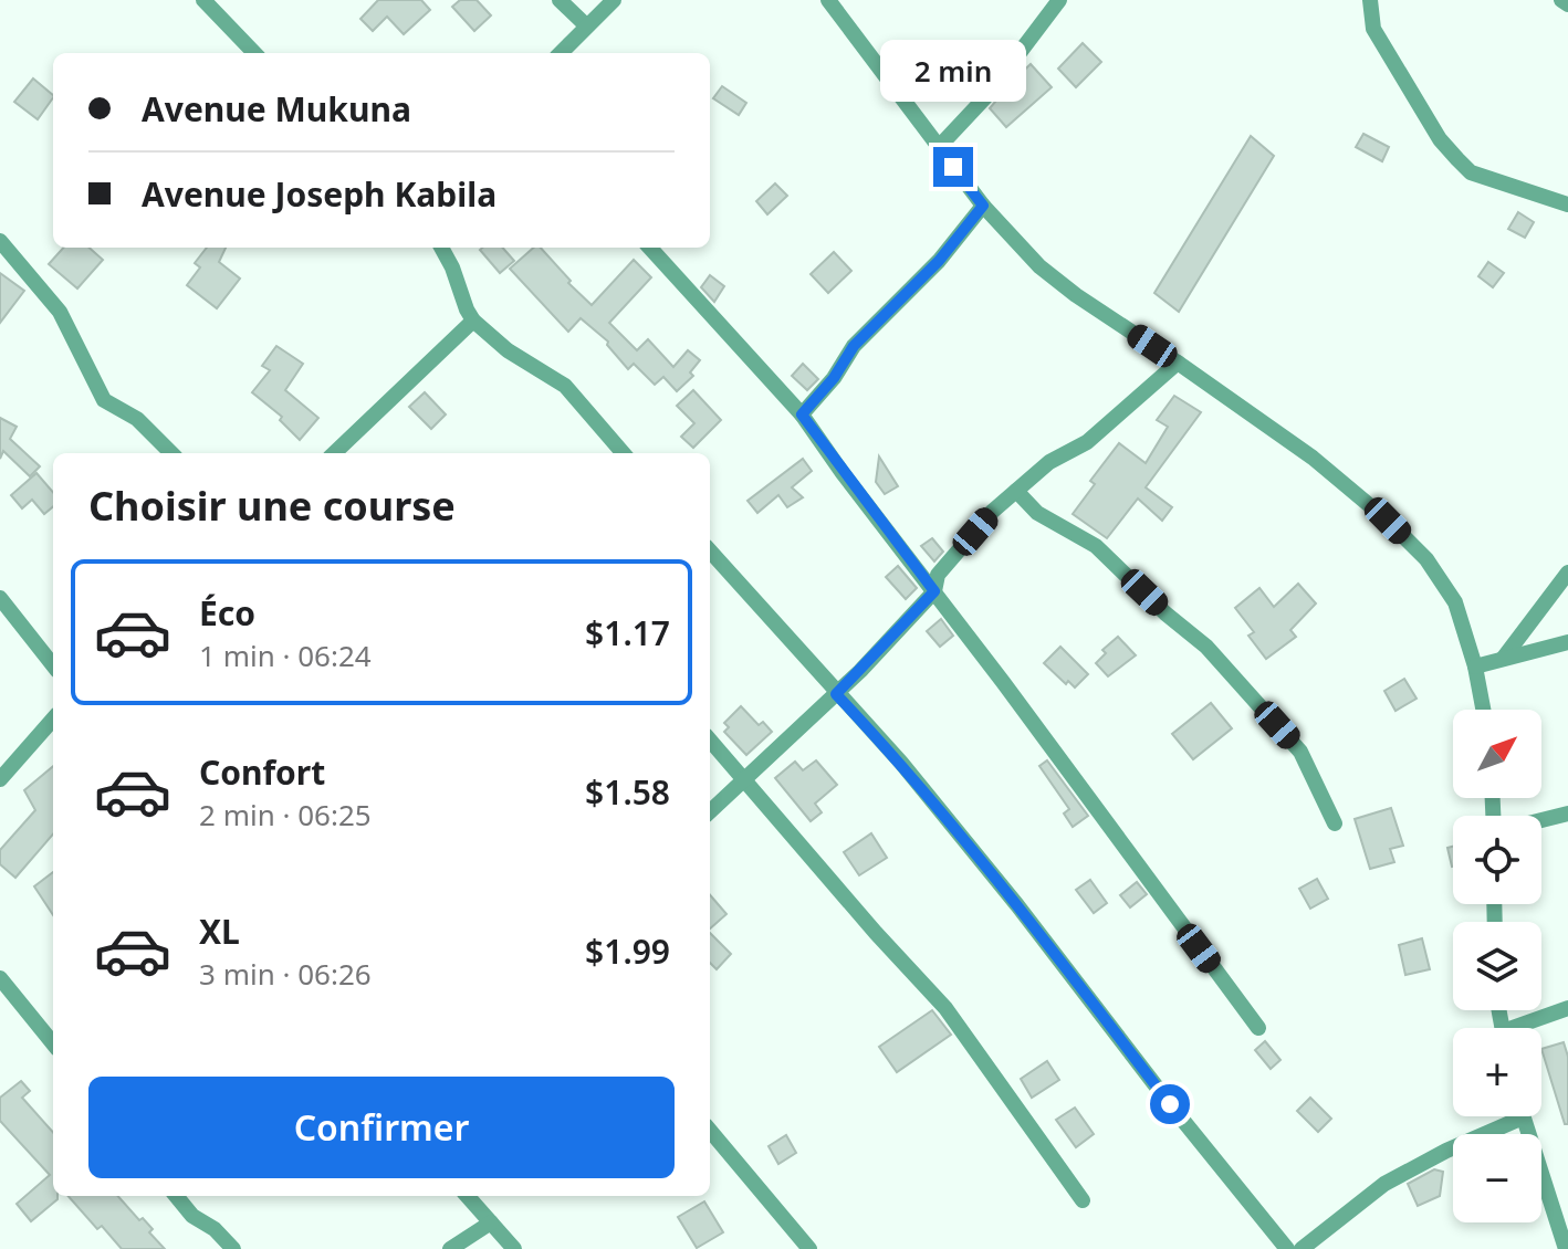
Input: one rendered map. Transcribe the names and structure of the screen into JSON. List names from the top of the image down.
{
  "north": "top right",
  "page": {
    "bubble": "2 min",
    "banner": ["Avenue Mukuna", "Avenue Joseph Kabila"],
    "heading": "Choisir une course",
    "list": [
      {
        "name": "Éco",
        "note": "1 min · 06:24",
        "value": "$1.17"
      },
      {
        "name": "Confort",
        "note": "2 min · 06:25",
        "value": "$1.58"
      },
      {
        "name": "XL",
        "note": "3 min · 06:26",
        "value": "$1.99"
      }
    ],
    "map_buttons": ["+", "−"],
    "buttons": "Confirmer"
  }
}
